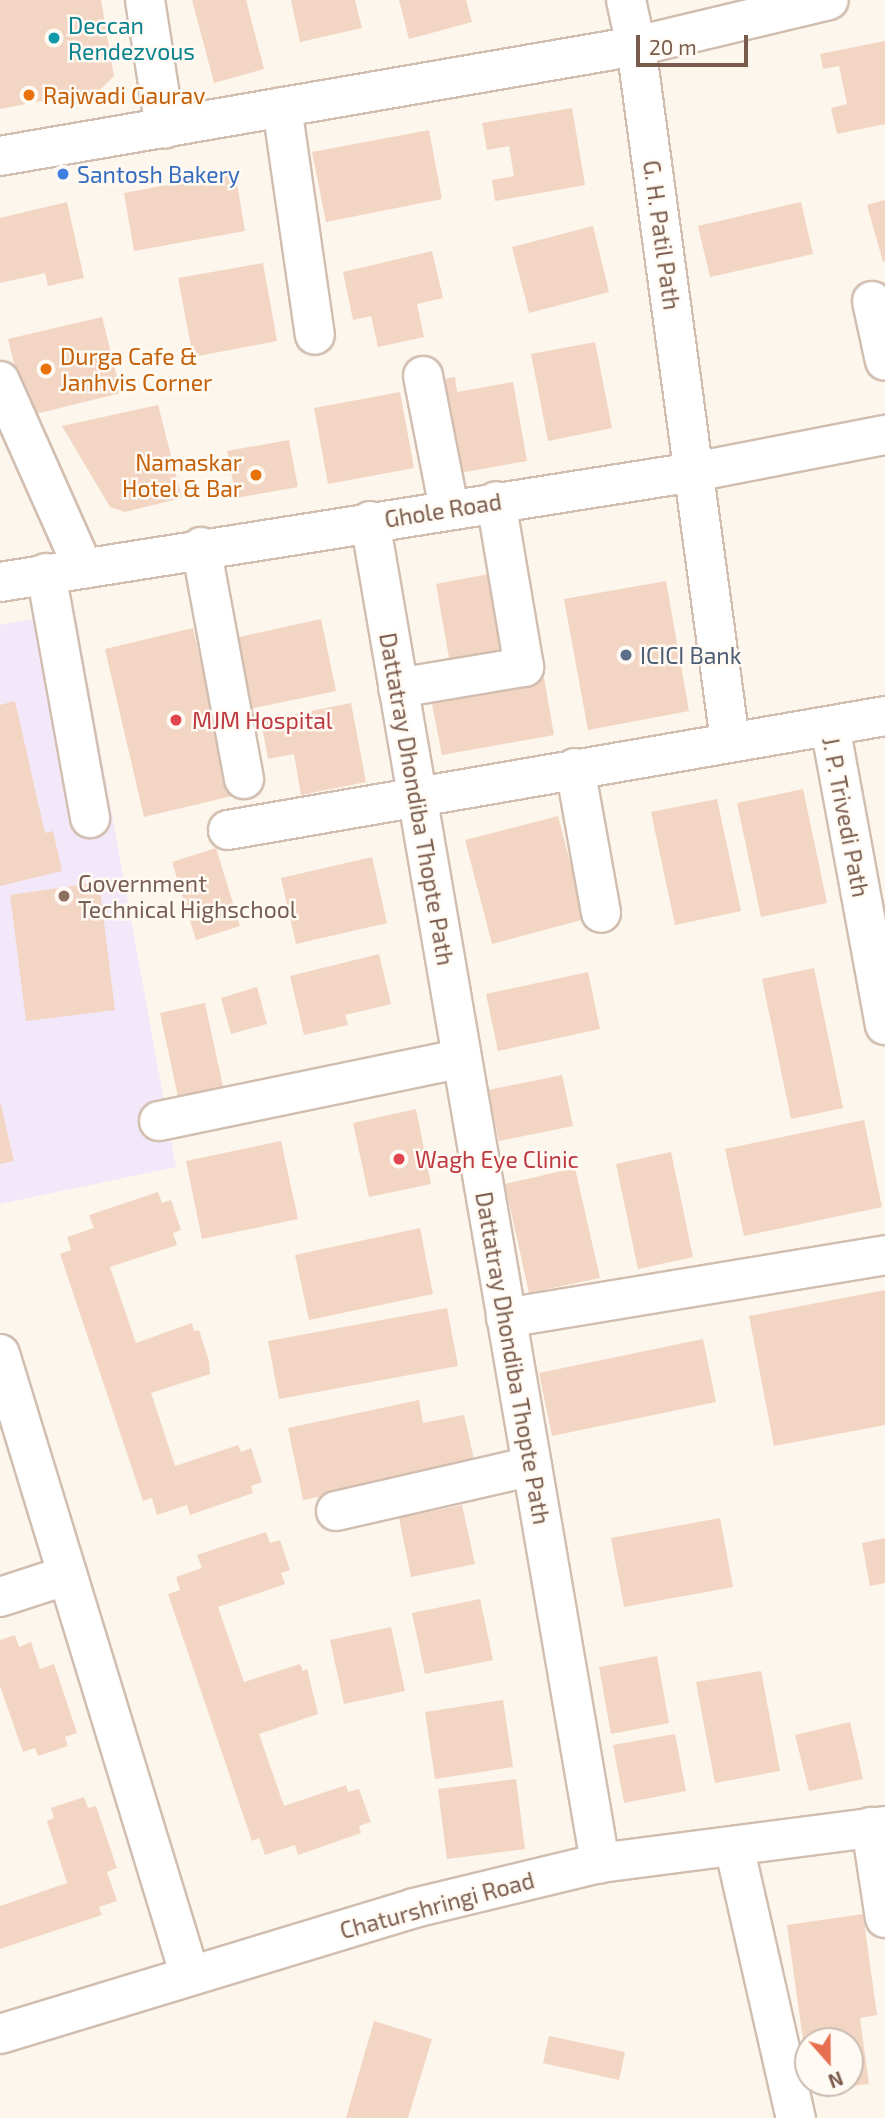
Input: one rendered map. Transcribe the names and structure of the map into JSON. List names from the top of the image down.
{
  "streets": {
    "street": [
      "G. H. Patil Path",
      "Ghole Road",
      "Dattatray Dhondiba Thopte Path",
      "J. P. Trivedi Path",
      "Chaturshringi Road"
    ]
  },
  "crossings": [
    ["G. H. Patil Path", "Ghole Road"],
    ["Ghole Road", "Dattatray Dhondiba Thopte Path"],
    ["Dattatray Dhondiba Thopte Path", "J. P. Trivedi Path"],
    ["Dattatray Dhondiba Thopte Path", "Chaturshringi Road"]
  ],
  "places": [
    "Deccan Rendezvous",
    "Rajwadi Gaurav",
    "Santosh Bakery",
    "Durga Cafe & Janhvis Corner",
    "Namaskar Hotel & Bar",
    "ICICI Bank",
    "MJM Hospital",
    "Government Technical Highschool",
    "Wagh Eye Clinic"
  ],
  "scale_bar": "20 m",
  "north": "bottom"
}
